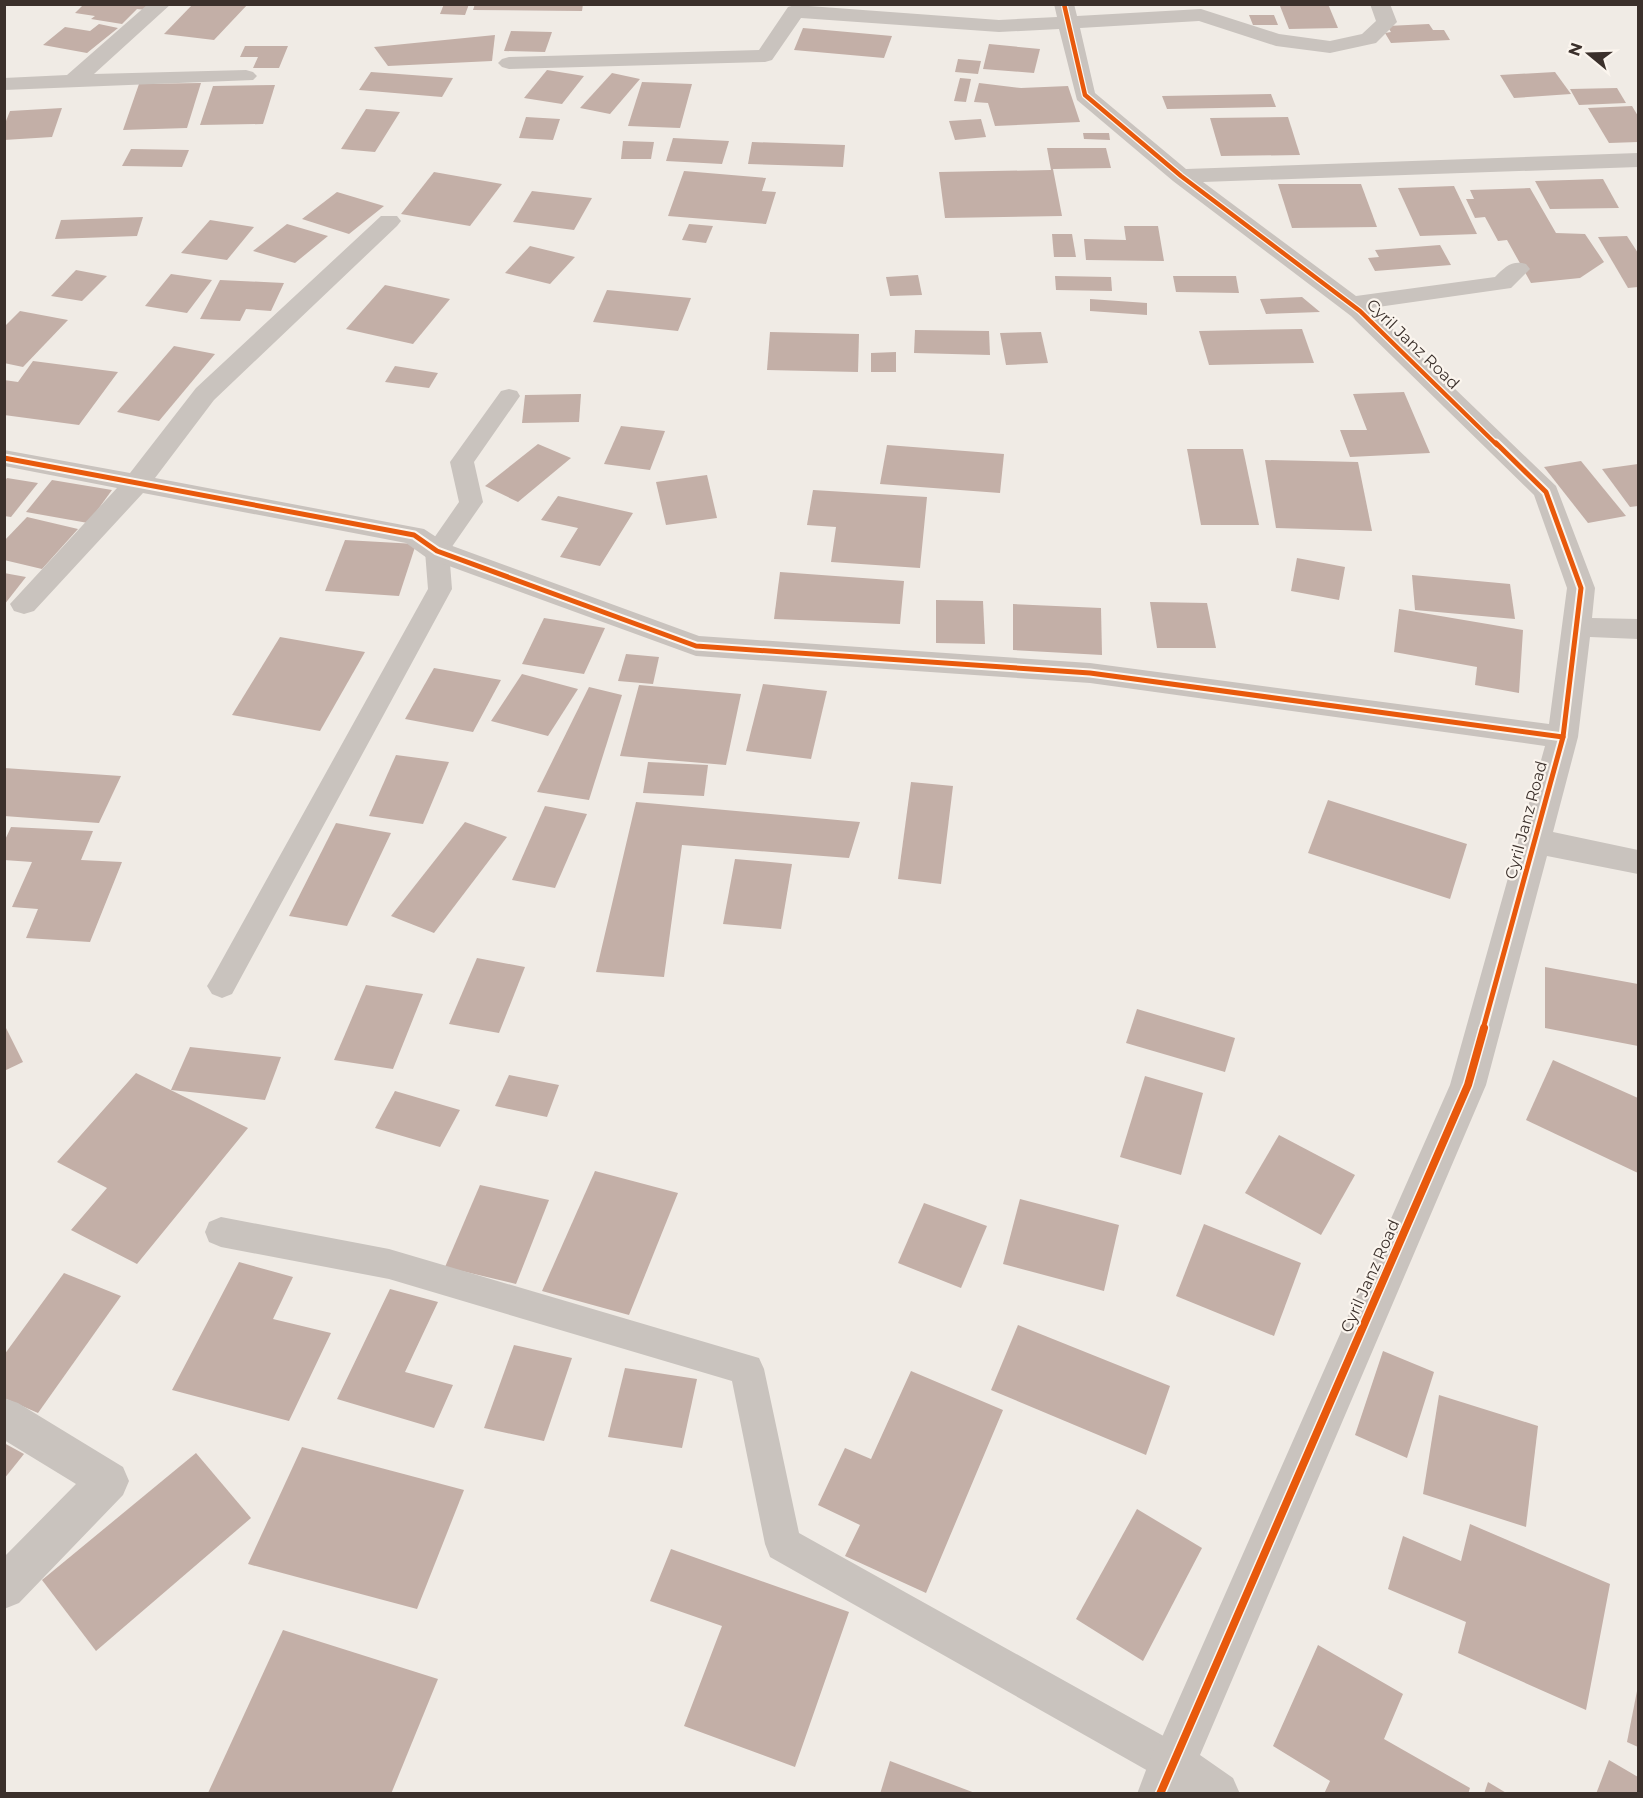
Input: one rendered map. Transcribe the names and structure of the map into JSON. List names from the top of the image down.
{
  "streets": {
    "street": ["Cyril Janz Road"]
  },
  "north": "left"
}
